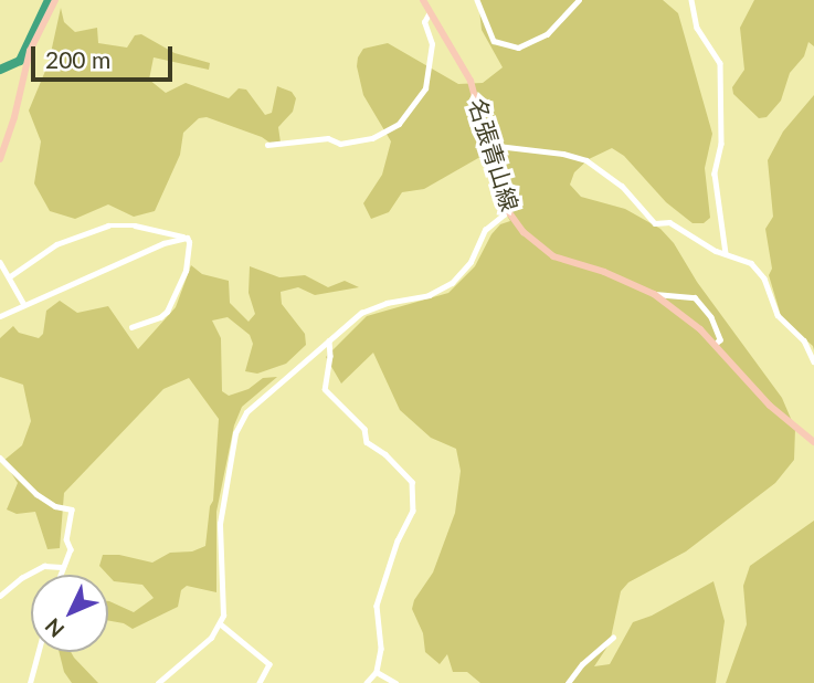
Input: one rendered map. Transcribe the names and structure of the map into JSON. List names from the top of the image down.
{
  "streets": {
    "main road": ["名張青山線"]
  },
  "scale_bar": "200 m",
  "north": "bottom left"
}
